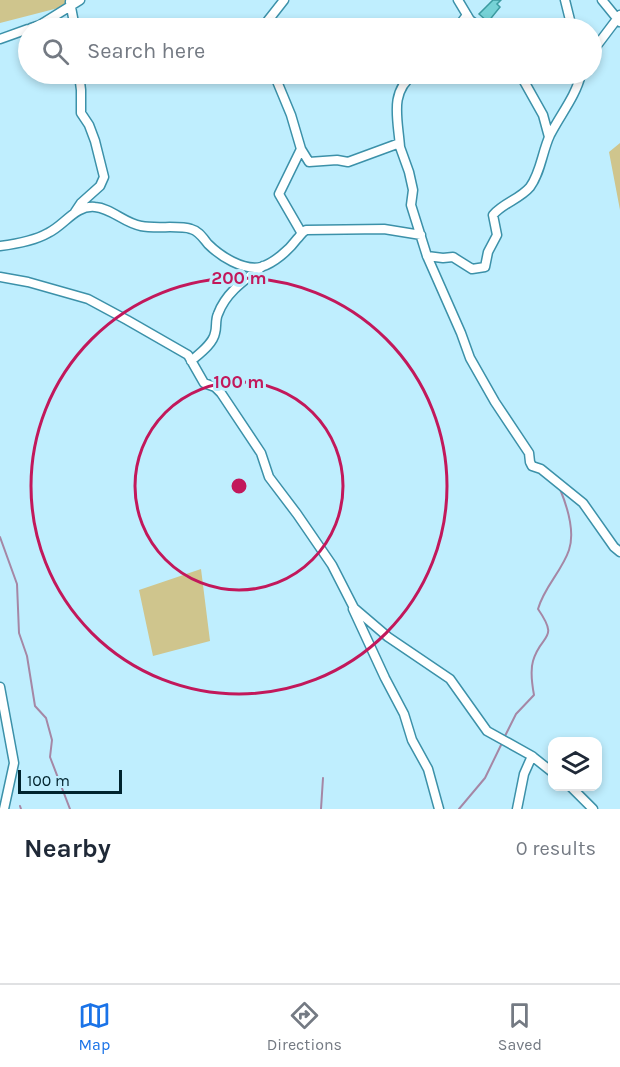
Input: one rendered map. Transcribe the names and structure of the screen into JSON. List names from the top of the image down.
{
  "scale_bar": "100 m",
  "page": {
    "search": "Search here",
    "scale": "100 m",
    "heading": ["Nearby", "0 results"],
    "nav": ["Map", "Directions", "Saved"]
  },
  "rings": ["200 m", "100 m"]
}
